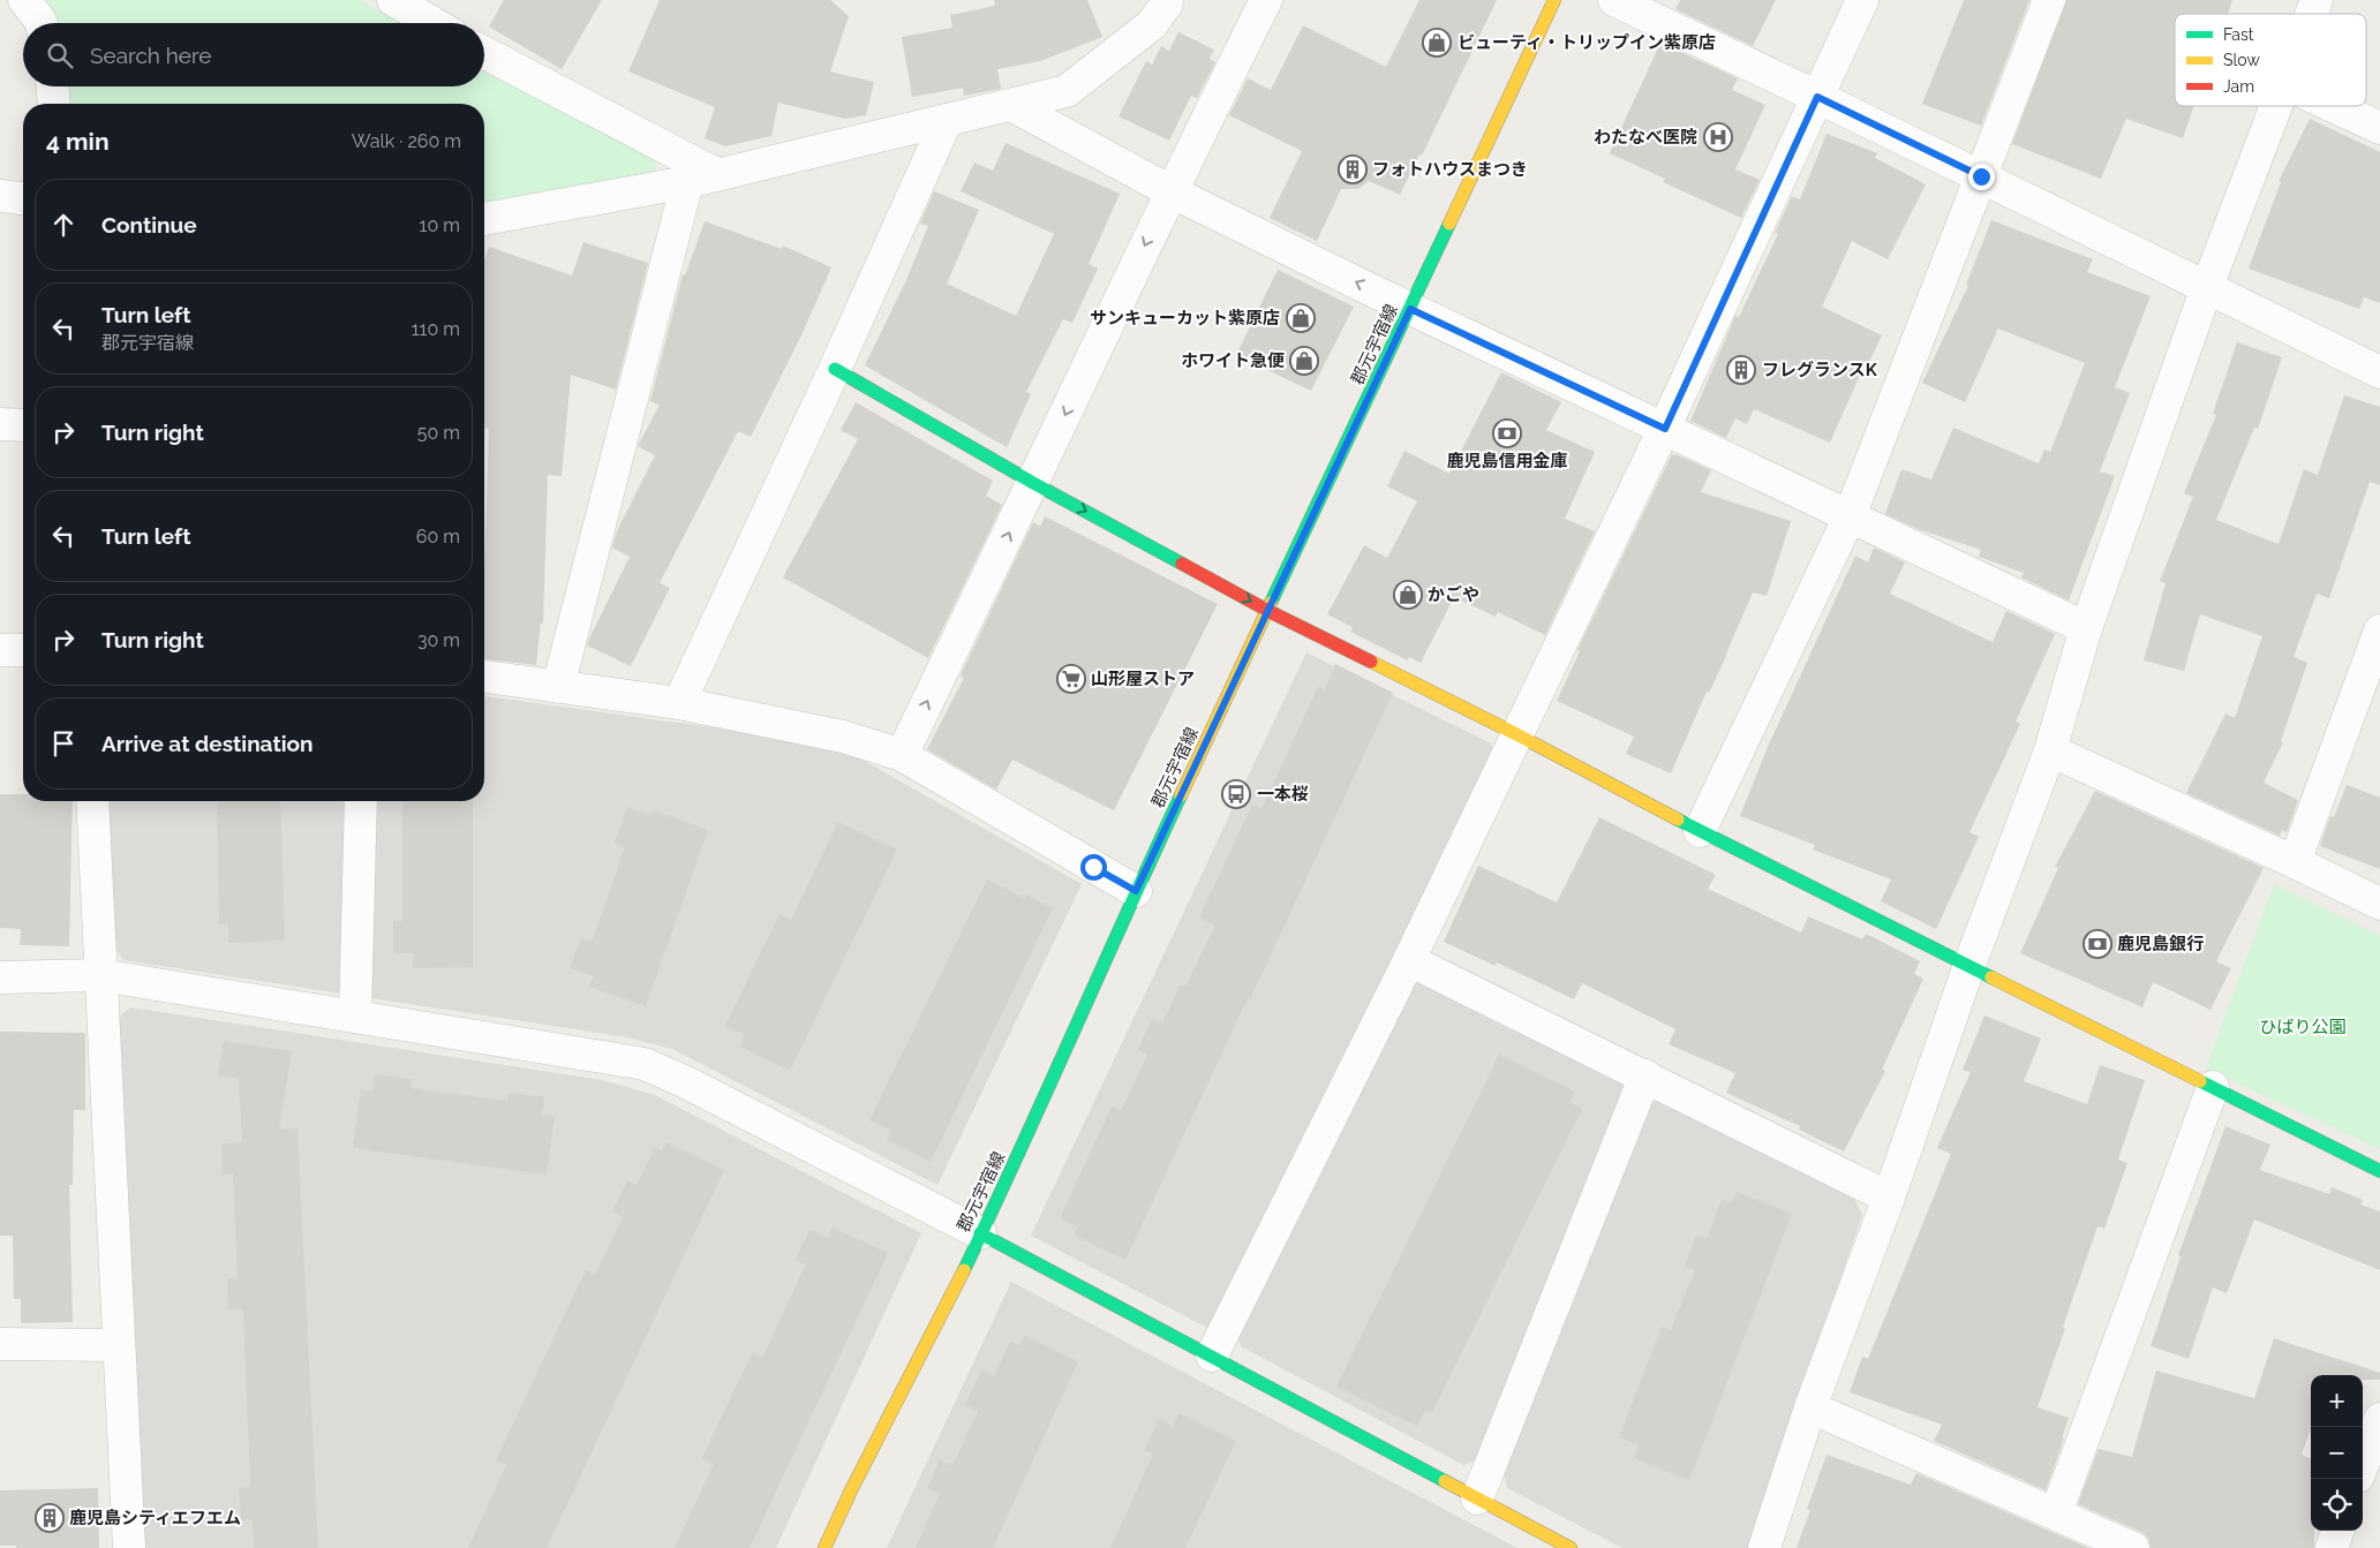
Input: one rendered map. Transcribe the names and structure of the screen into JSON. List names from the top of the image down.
{
  "streets": {
    "street": ["郡元宇宿線"]
  },
  "parks": ["ひばり公園"],
  "places": {
    "shop": [
      "ビューティ・トリップイン紫原店",
      "サンキューカット紫原店",
      "ホワイト急便",
      "かごや"
    ],
    "hospital": ["わたなべ医院"],
    "building": ["フォトハウスまつき", "フレグランスK", "鹿児島シティエフエム"],
    "bank": ["鹿児島信用金庫", "鹿児島銀行"],
    "supermarket": ["山形屋ストア"],
    "bus stop": ["一本桜"]
  },
  "legend": ["Fast", "Slow", "Jam"],
  "page": {
    "search": "Search here",
    "heading": ["4 min", "Walk · 260 m"],
    "list": [
      ["Continue", "10 m"],
      ["Turn left", "郡元宇宿線", "110 m"],
      ["Turn right", "50 m"],
      ["Turn left", "60 m"],
      ["Turn right", "30 m"],
      "Arrive at destination"
    ],
    "map_buttons": ["+", "−"]
  }
}
